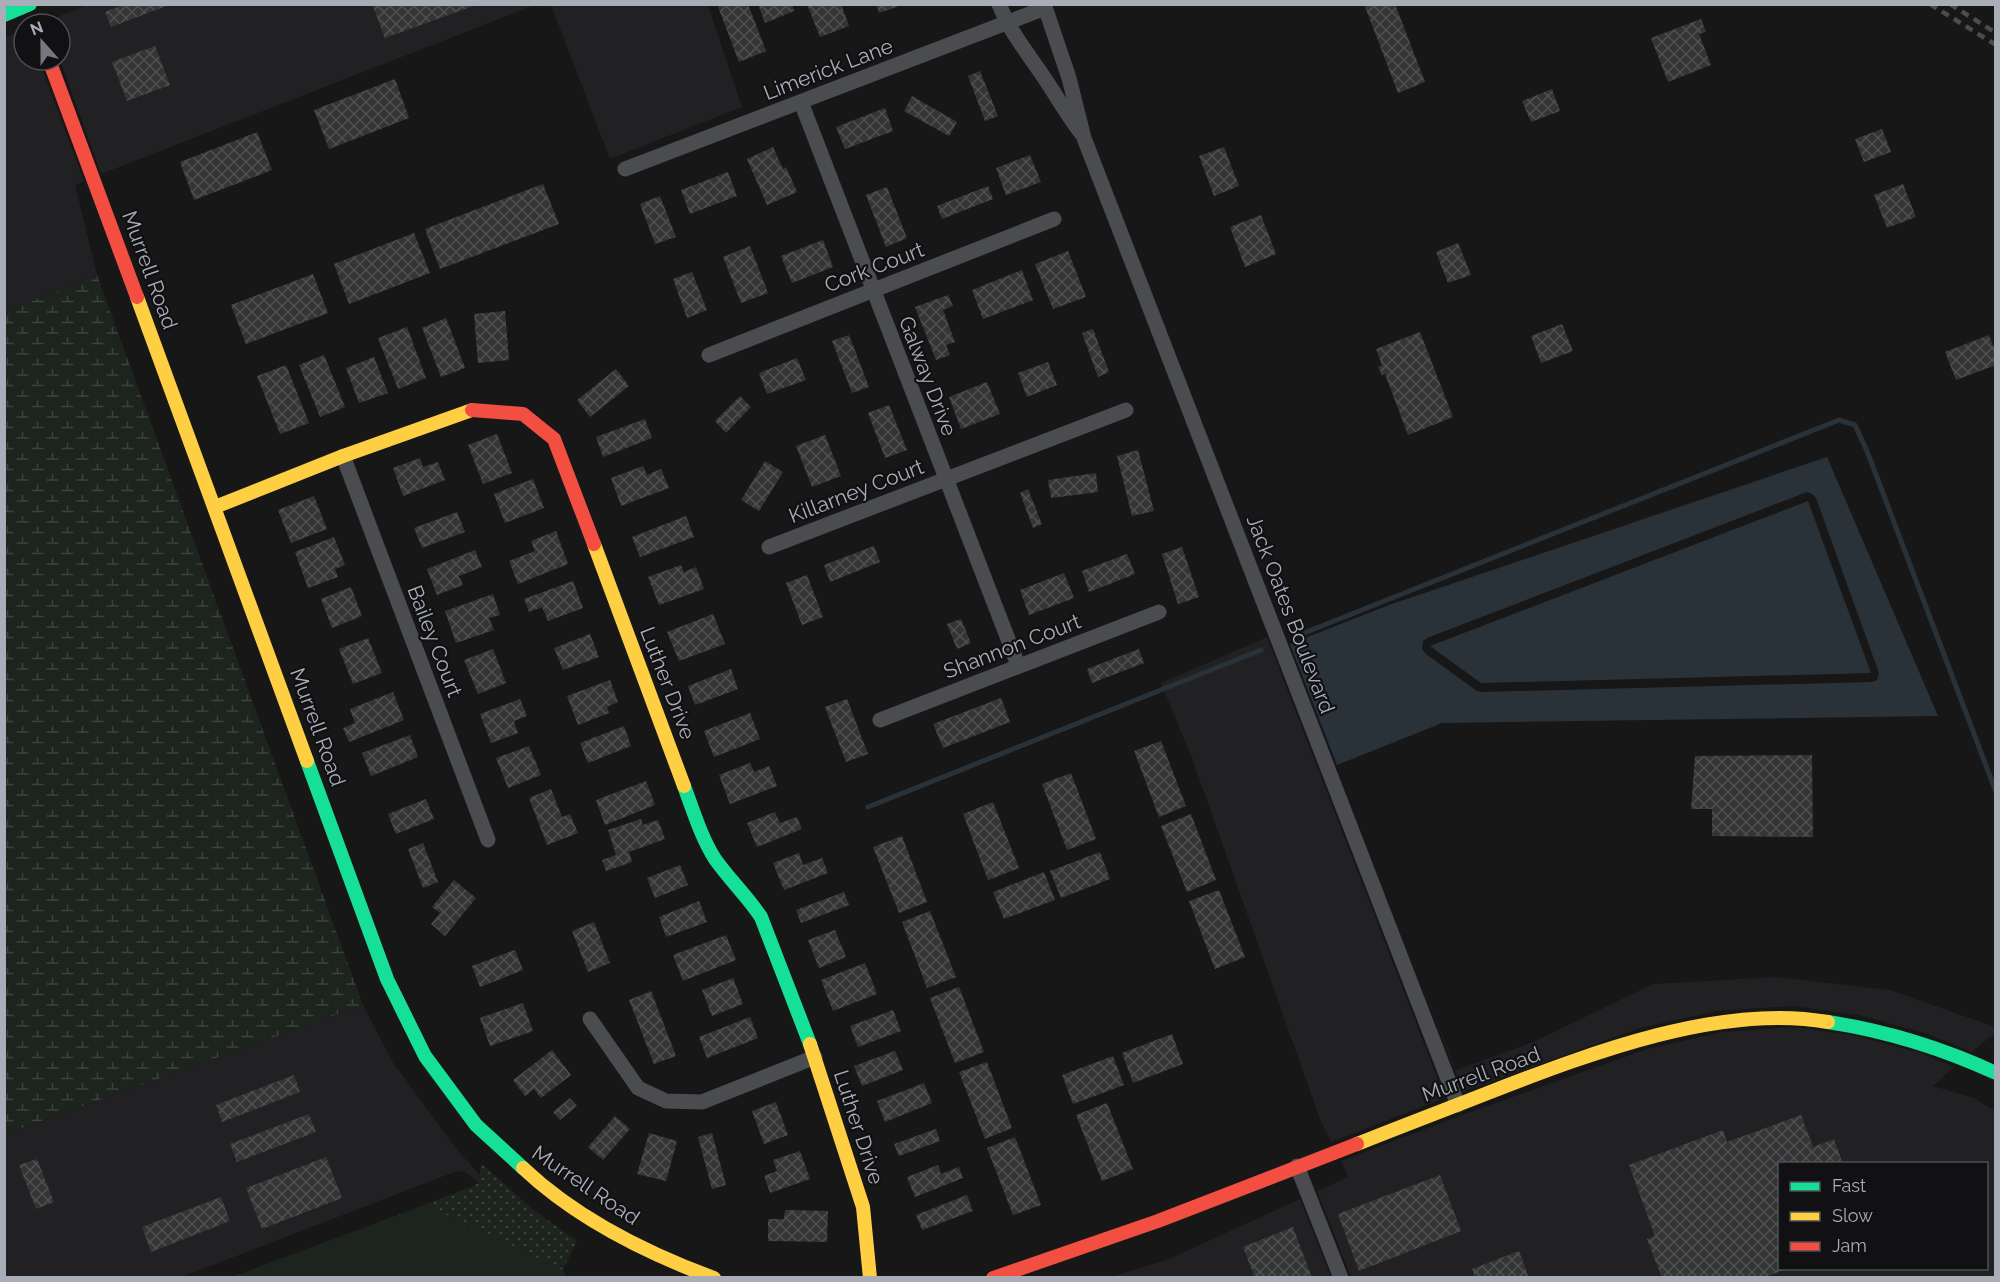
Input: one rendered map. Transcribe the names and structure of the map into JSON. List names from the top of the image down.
{
  "streets": {
    "street": [
      "Limerick Lane",
      "Cork Court",
      "Murrell Road",
      "Galway Drive",
      "Killarney Court",
      "Jack Oates Boulevard",
      "Bailey Court",
      "Shannon Court",
      "Luther Drive"
    ]
  },
  "crossings": [
    ["Limerick Lane", "Galway Drive"],
    ["Limerick Lane", "Jack Oates Boulevard"],
    ["Cork Court", "Galway Drive"],
    ["Murrell Road", "Jack Oates Boulevard"],
    ["Murrell Road", "Luther Drive"],
    ["Galway Drive", "Killarney Court"],
    ["Galway Drive", "Shannon Court"],
    ["Bailey Court", "Luther Drive"]
  ],
  "legend": ["Fast", "Slow", "Jam"],
  "north": "top"
}
